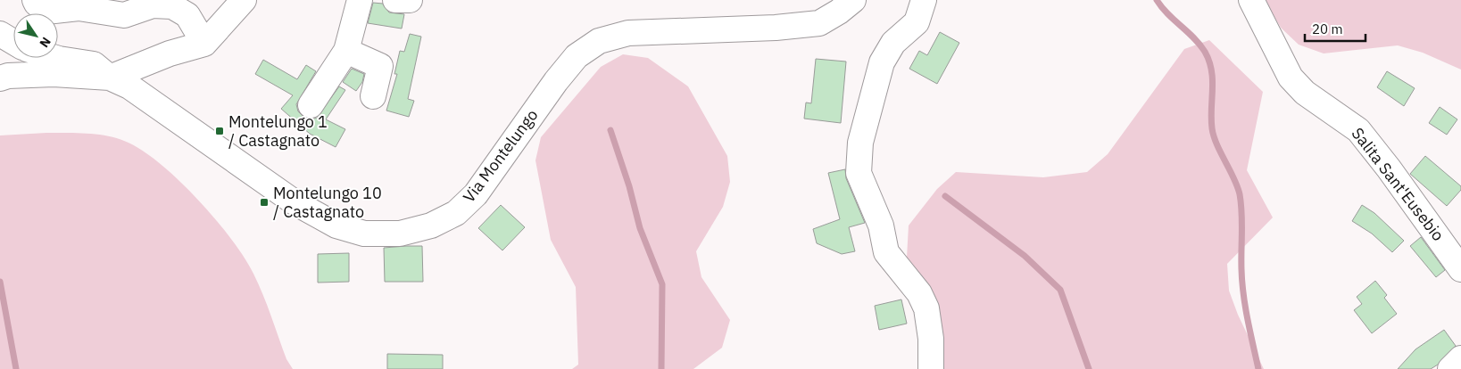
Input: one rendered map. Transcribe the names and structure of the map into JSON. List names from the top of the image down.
{
  "streets": {
    "street": ["Via Montelungo", "Salita Sant'Eusebio"]
  },
  "places": {
    "transit": ["Montelungo 1 / Castagnato", "Montelungo 10 / Castagnato"]
  },
  "scale_bar": "20 m",
  "north": "bottom right"
}
